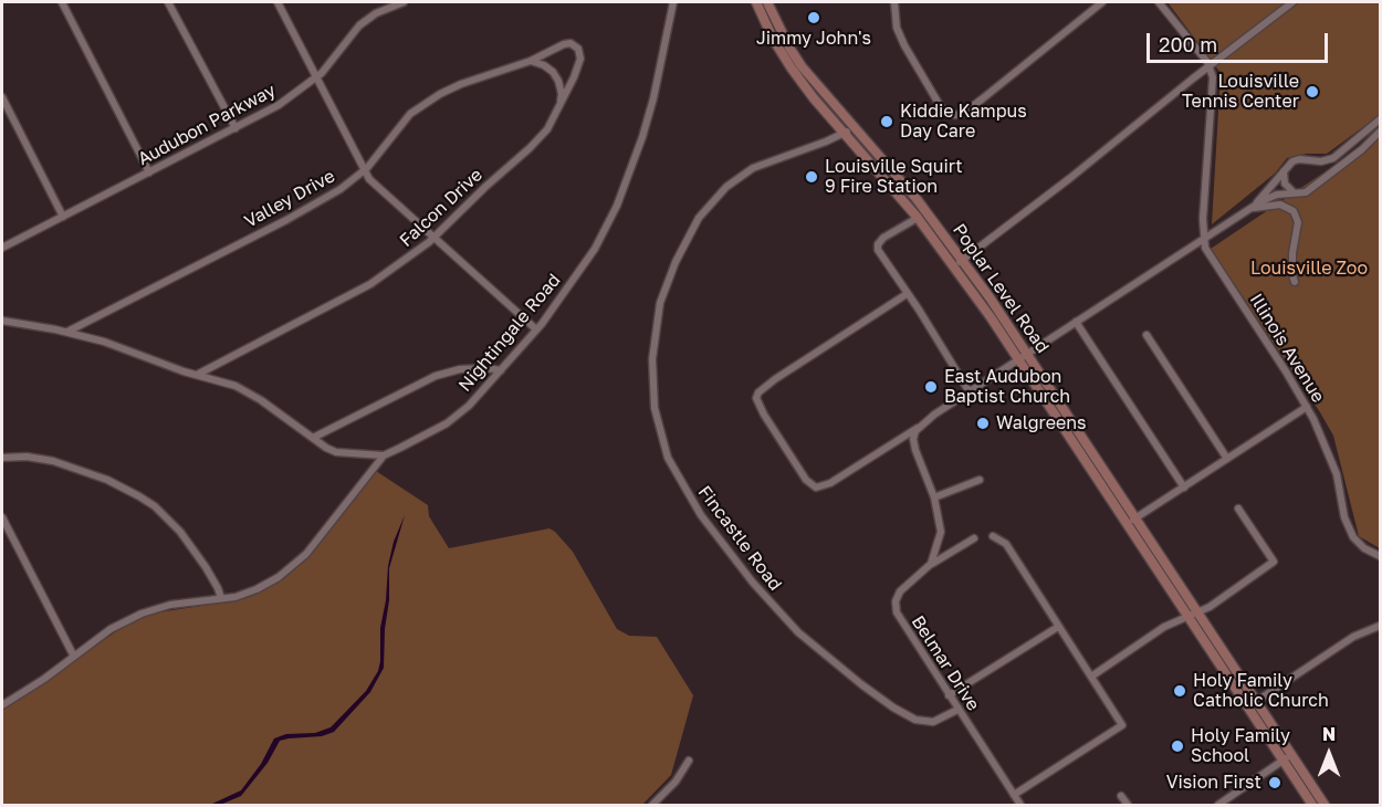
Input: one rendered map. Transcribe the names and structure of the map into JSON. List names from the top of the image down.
{
  "streets": {
    "main road": ["Poplar Level Road"],
    "street": [
      "Audubon Parkway",
      "Valley Drive",
      "Falcon Drive",
      "Nightingale Road",
      "Illinois Avenue",
      "Fincastle Road",
      "Belmar Drive"
    ]
  },
  "crossings": [
    ["Valley Drive", "Falcon Drive"],
    ["Poplar Level Road", "Fincastle Road"],
    ["Fincastle Road", "Belmar Drive"]
  ],
  "parks": ["Louisville Zoo"],
  "places": [
    "Jimmy John's",
    "Louisville Tennis Center",
    "Kiddie Kampus Day Care",
    "Louisville Squirt 9 Fire Station",
    "East Audubon Baptist Church",
    "Walgreens",
    "Holy Family Catholic Church",
    "Holy Family School",
    "Vision First"
  ],
  "scale_bar": "200 m",
  "north": "top"
}
